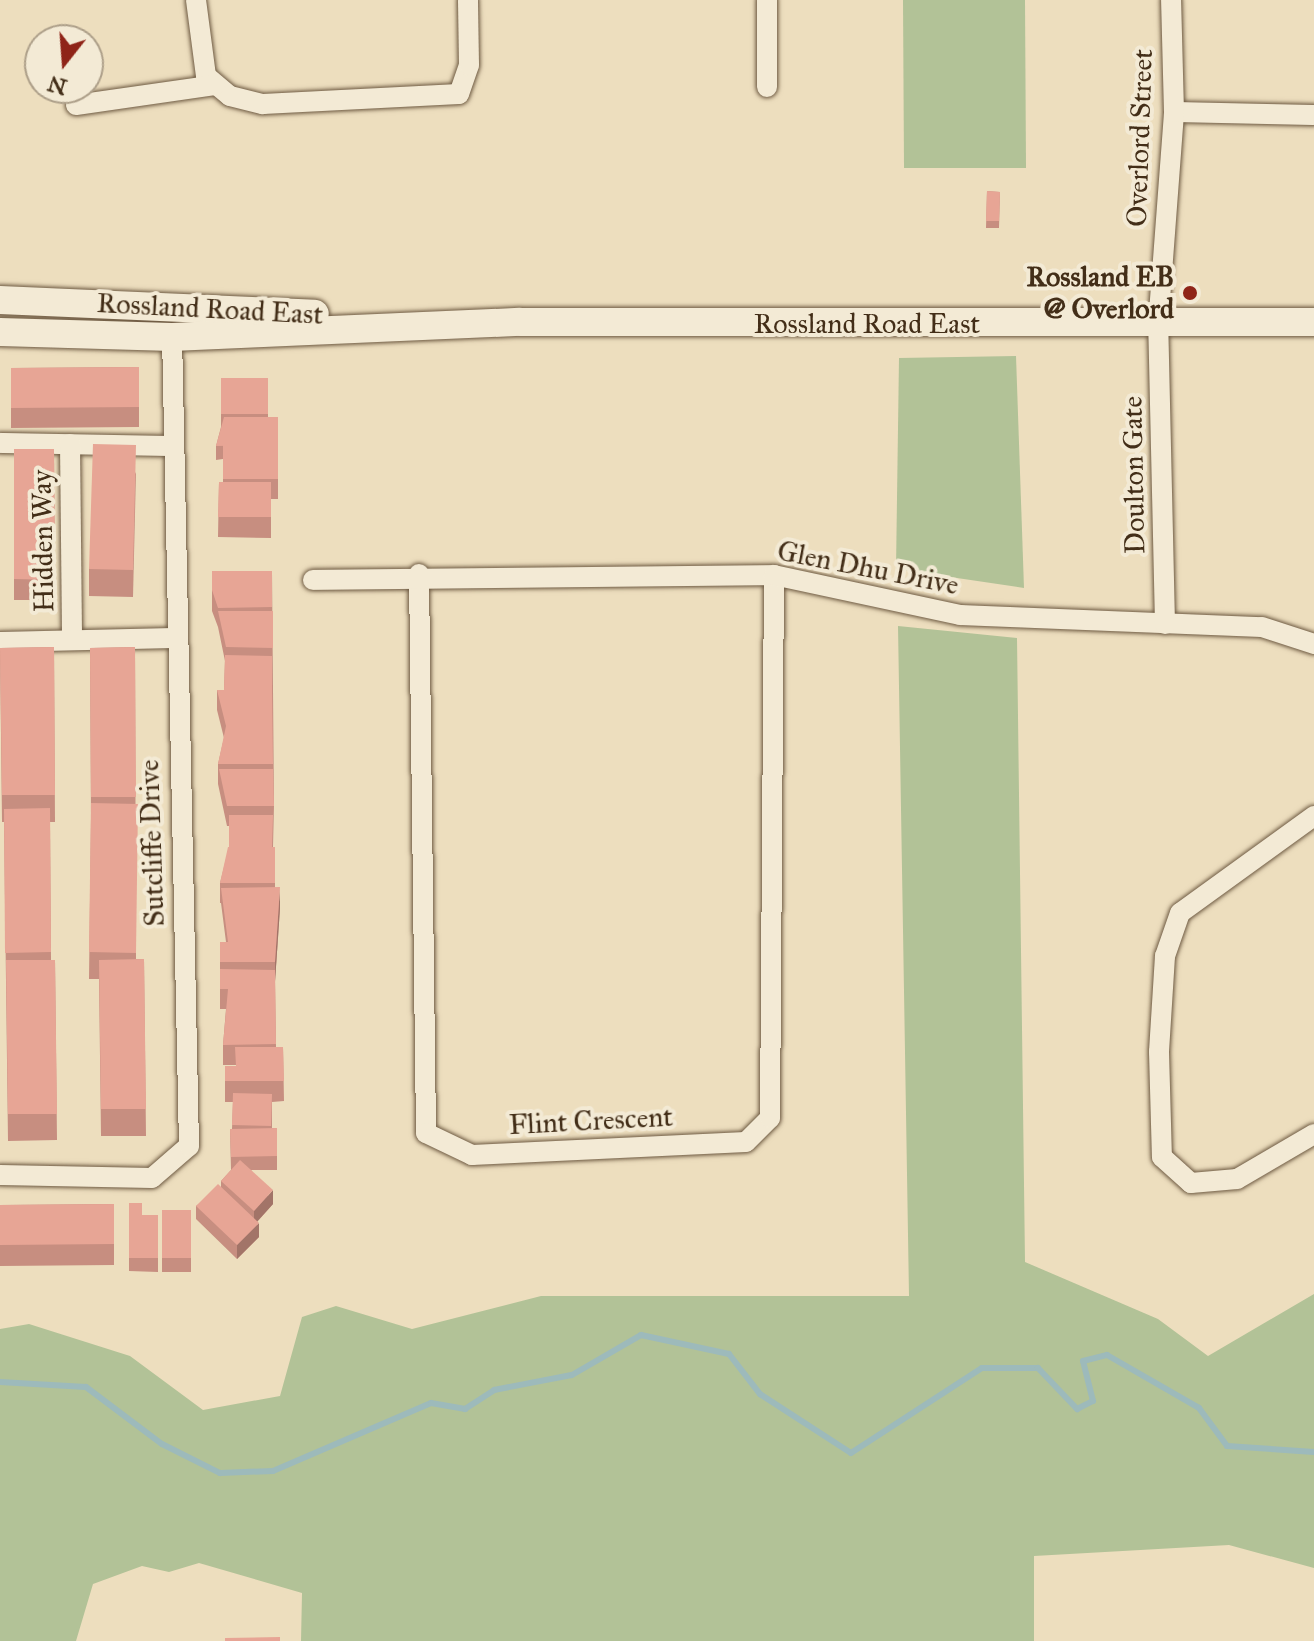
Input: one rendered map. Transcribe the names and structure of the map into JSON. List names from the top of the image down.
{
  "streets": {
    "main road": ["Rossland Road East"],
    "street": [
      "Overlord Street",
      "Doulton Gate",
      "Hidden Way",
      "Glen Dhu Drive",
      "Sutcliffe Drive",
      "Flint Crescent"
    ]
  },
  "crossings": [
    ["Overlord Street", "Rossland Road East"],
    ["Overlord Street", "Doulton Gate"],
    ["Rossland Road East", "Doulton Gate"],
    ["Rossland Road East", "Sutcliffe Drive"],
    ["Doulton Gate", "Glen Dhu Drive"],
    ["Glen Dhu Drive", "Flint Crescent"]
  ],
  "places": ["Rossland EB @ Overlord"],
  "north": "bottom"
}
